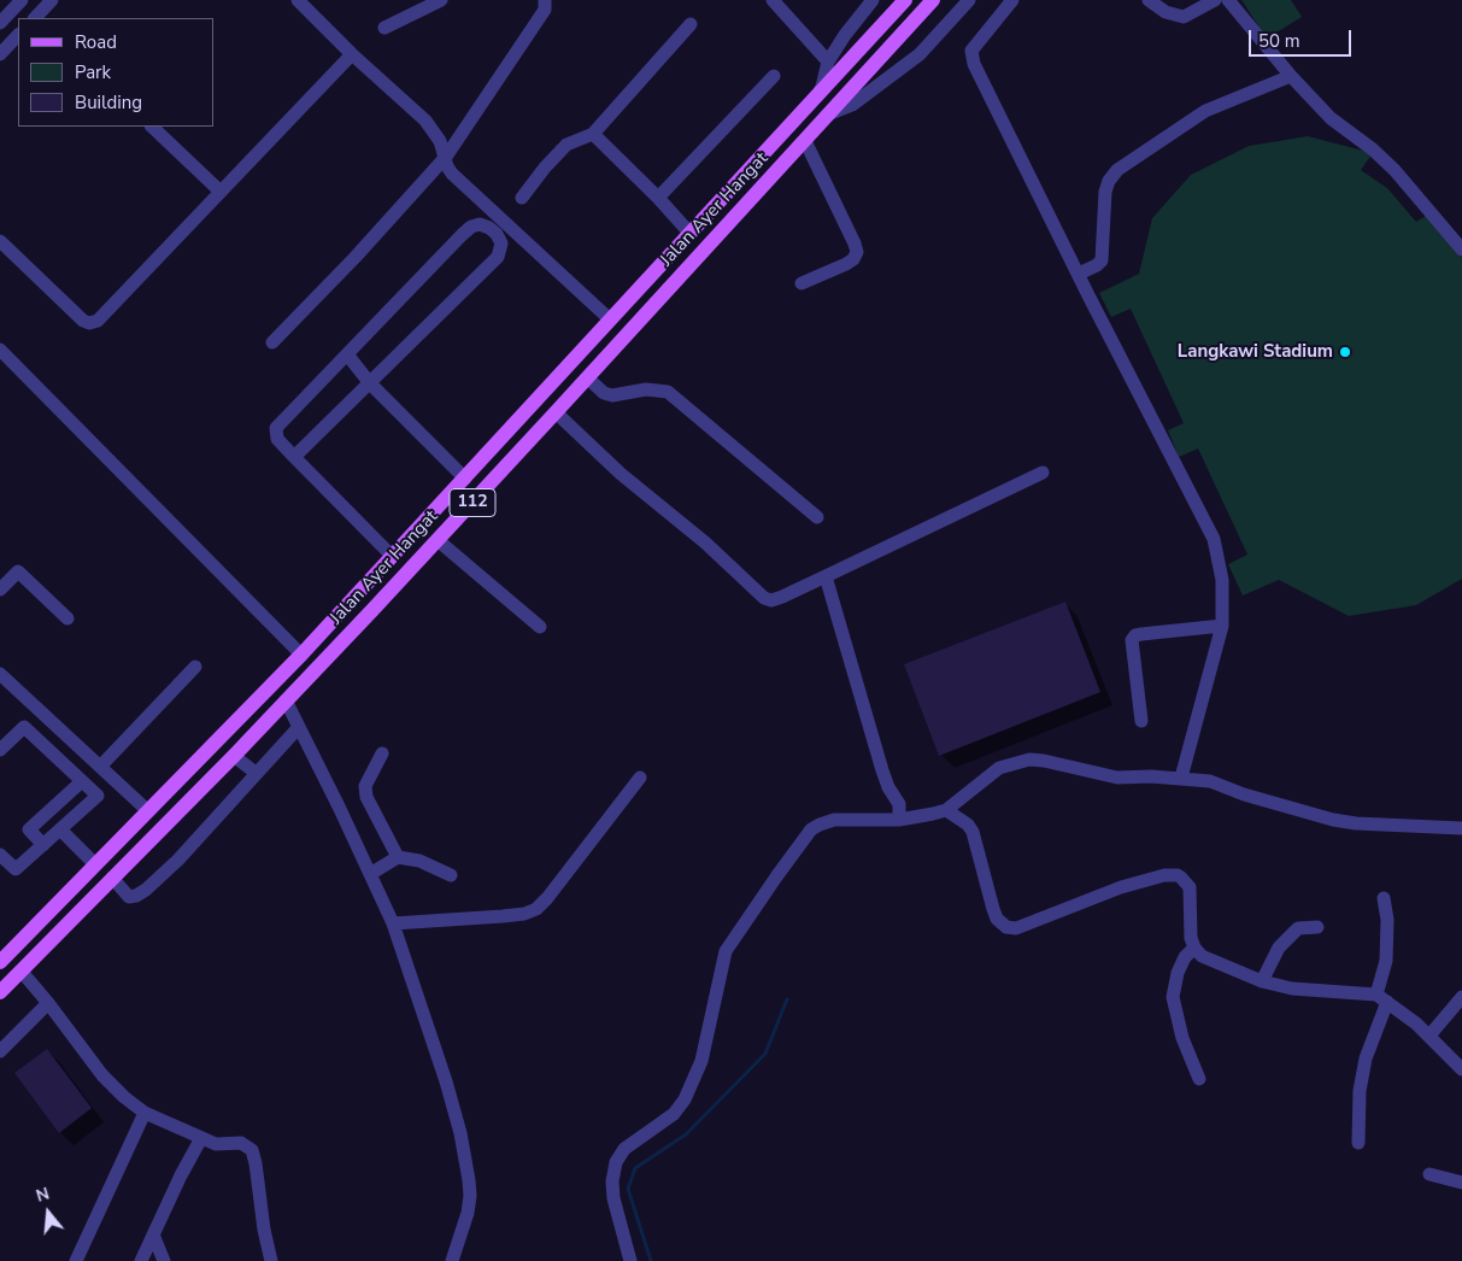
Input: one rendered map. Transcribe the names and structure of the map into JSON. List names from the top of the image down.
{
  "streets": {
    "main road": ["Jalan Ayer Hangat", "112"]
  },
  "places": ["Langkawi Stadium"],
  "legend": ["Road", "Park", "Building"],
  "scale_bar": "50 m",
  "north": "top"
}
